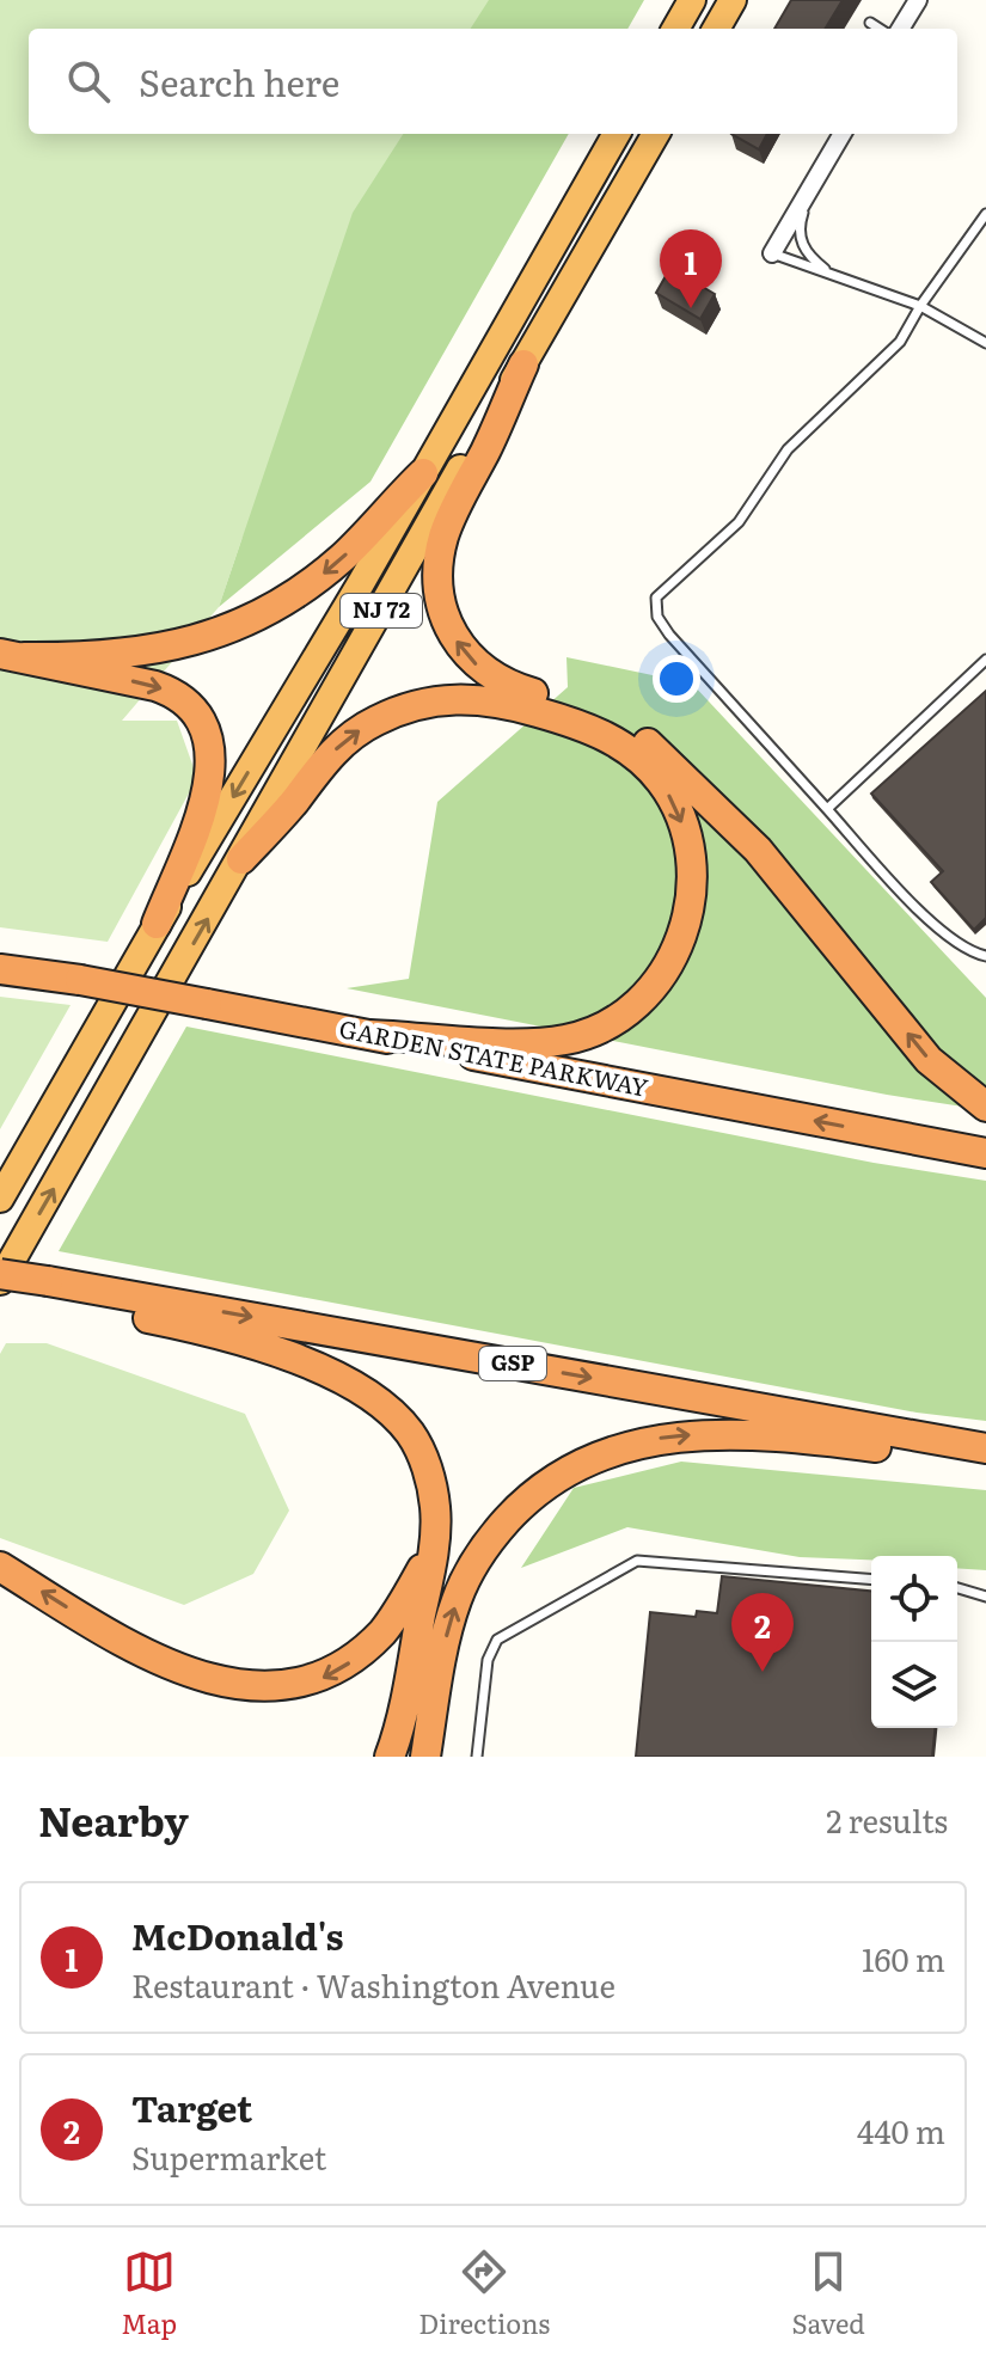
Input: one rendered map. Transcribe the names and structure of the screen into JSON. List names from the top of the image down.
{
  "streets": {
    "highway": ["NJ 72", "GARDEN STATE PARKWAY", "GSP"]
  },
  "one_way": ["GARDEN STATE PARKWAY"],
  "page": {
    "search": "Search here",
    "pins": ["1", "2"],
    "heading": ["Nearby", "2 results"],
    "list": [
      {
        "mark": "1",
        "name": "McDonald's",
        "note": "Restaurant · Washington Avenue",
        "value": "160 m"
      },
      {
        "mark": "2",
        "name": "Target",
        "note": "Supermarket",
        "value": "440 m"
      }
    ],
    "nav": ["Map", "Directions", "Saved"]
  }
}
